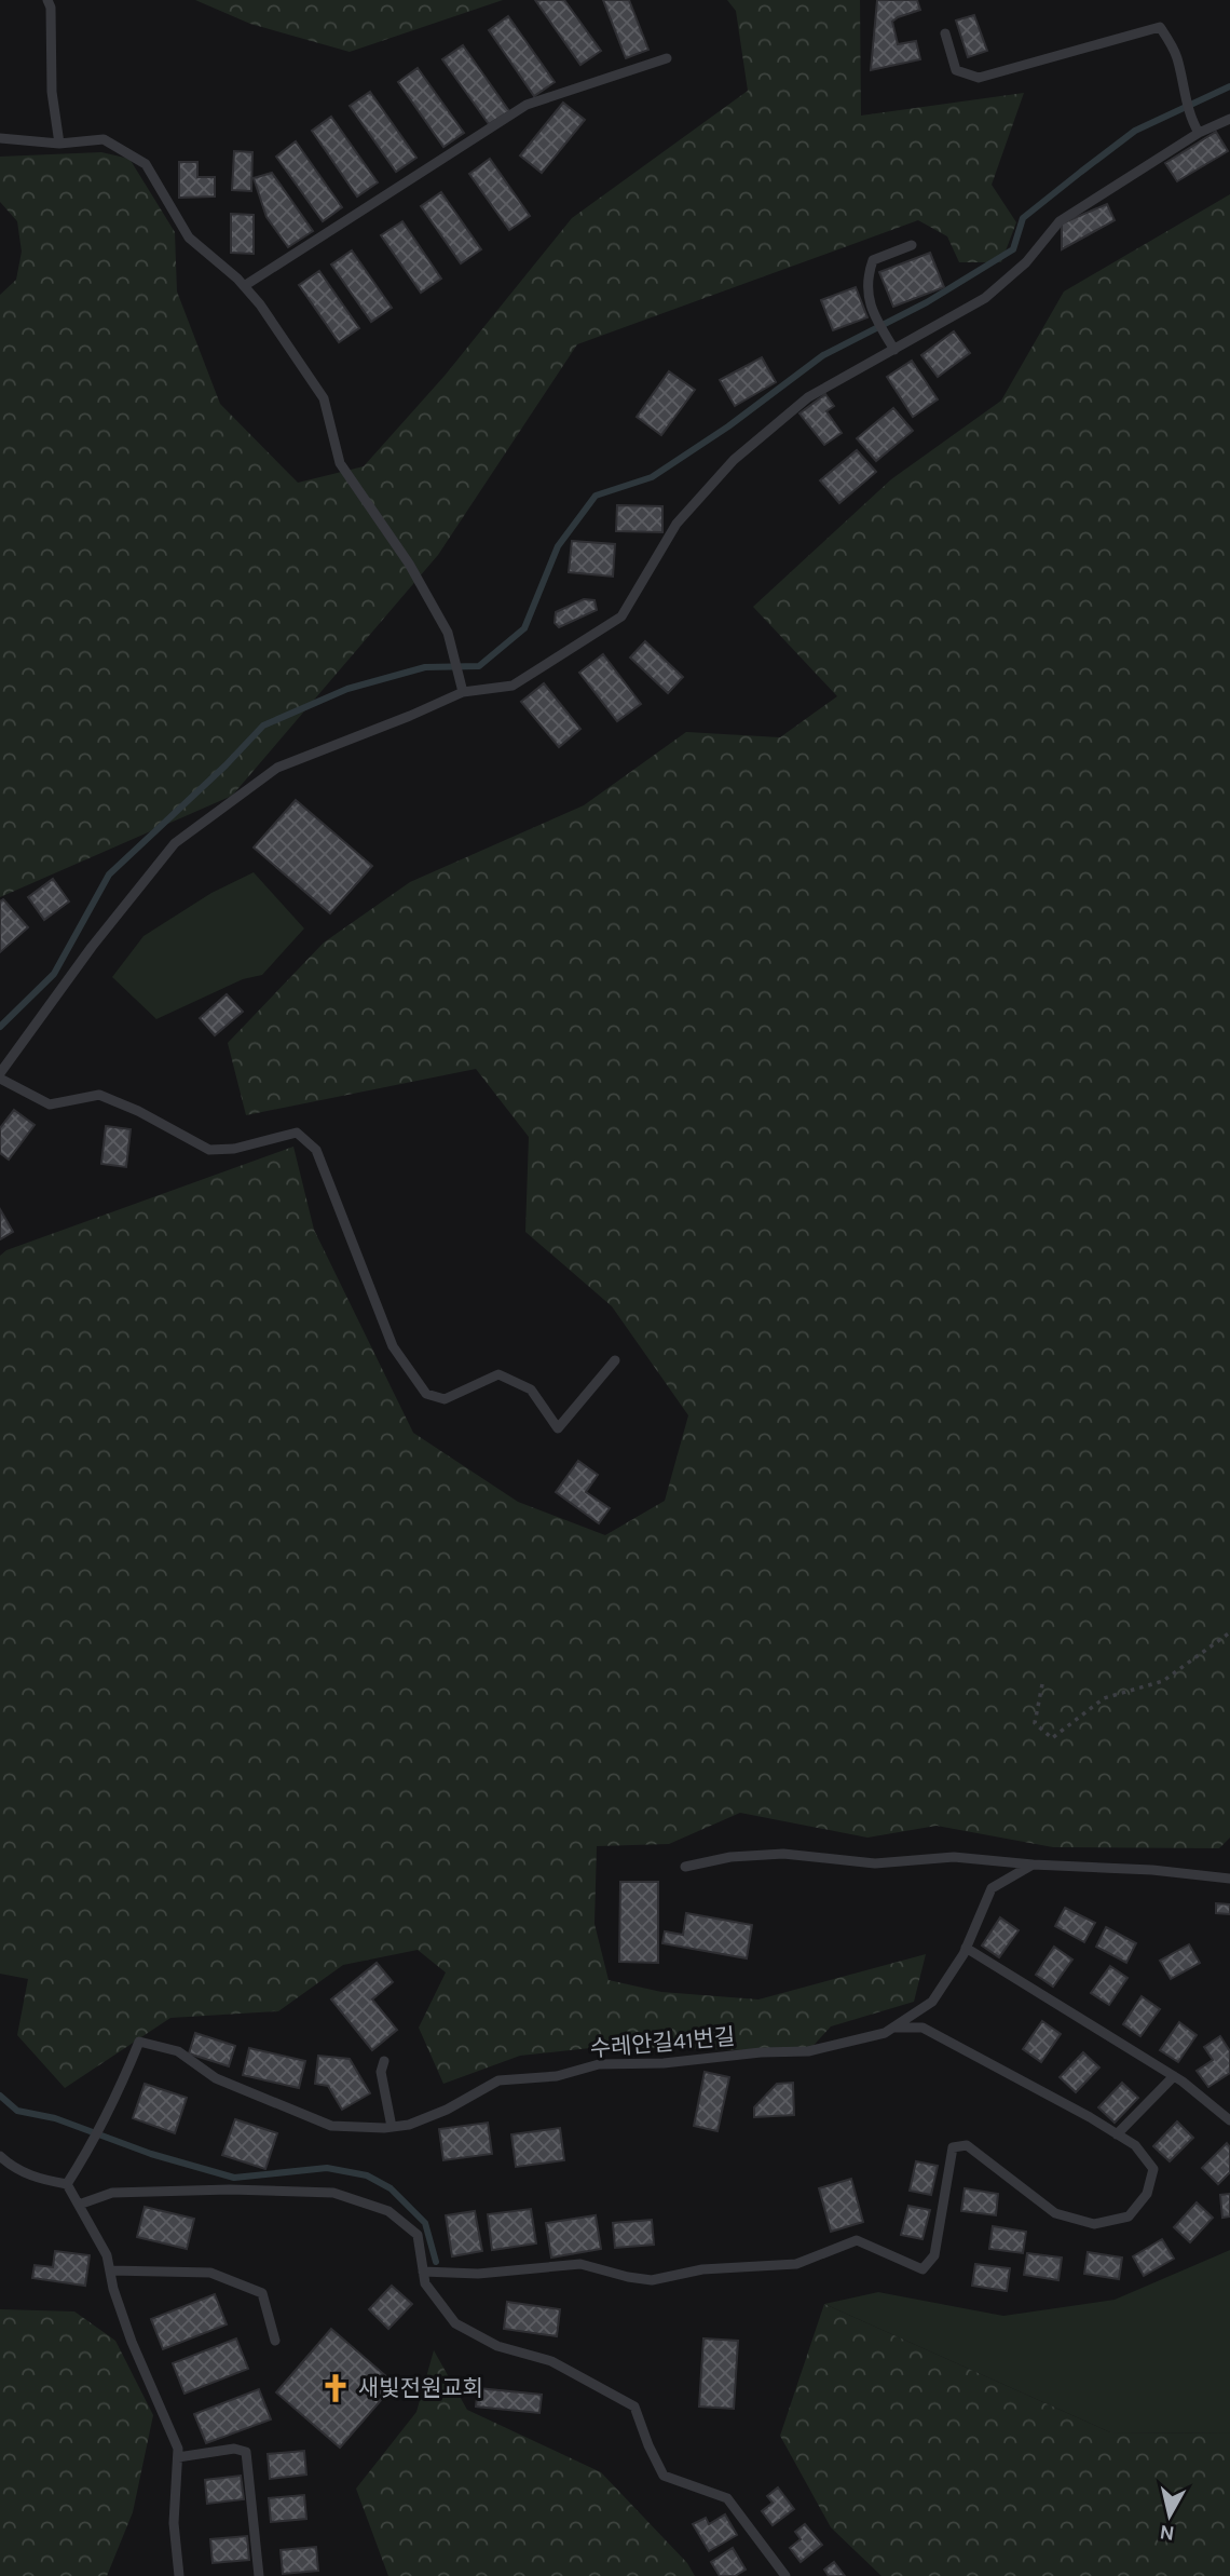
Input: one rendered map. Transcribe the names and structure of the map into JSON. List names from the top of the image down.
{
  "streets": {
    "lane": ["수레안길41번길"]
  },
  "places": {
    "church": ["새빛전원교회"]
  },
  "north": "bottom"
}
